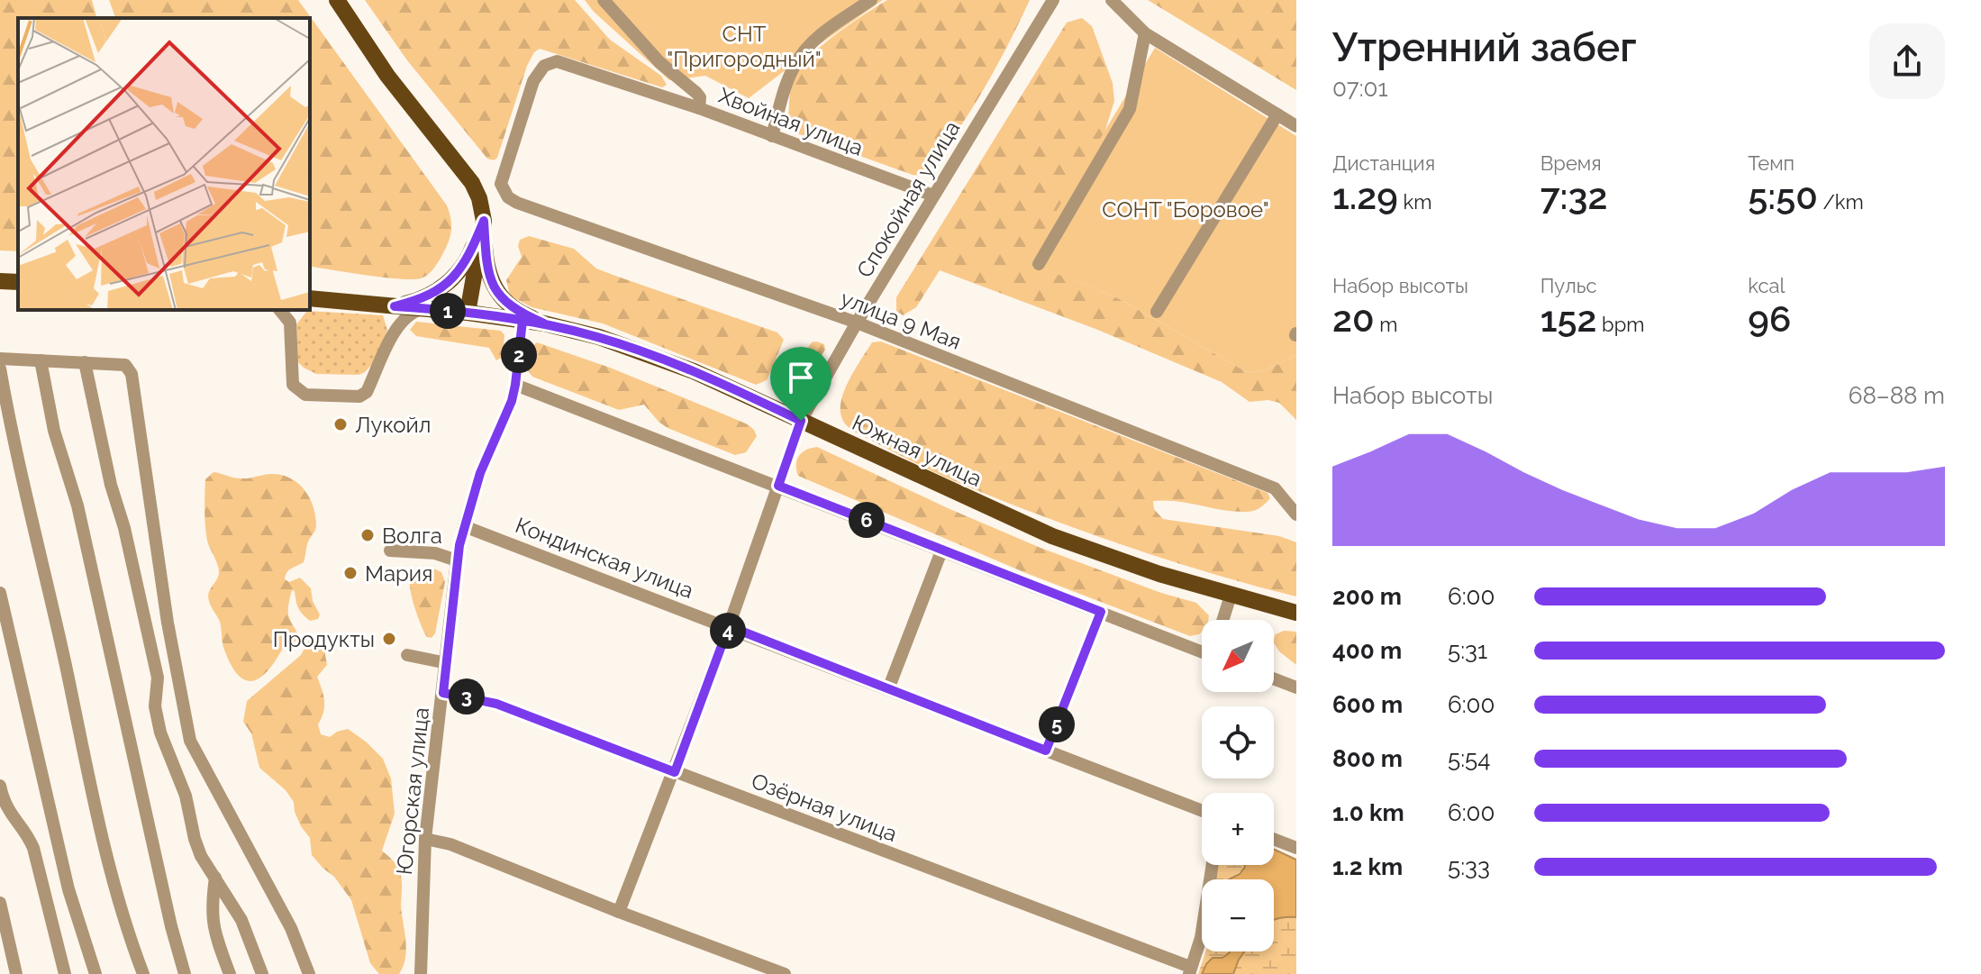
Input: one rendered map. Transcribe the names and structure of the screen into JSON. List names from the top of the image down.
{
  "streets": {
    "main road": ["Южная улица"],
    "street": [
      "Хвойная улица",
      "Спокойная улица",
      "улица 9 Мая",
      "Кондинская улица",
      "Югорская улица",
      "Озёрная улица"
    ]
  },
  "crossings": [
    ["Хвойная улица", "Спокойная улица"],
    ["Хвойная улица", "улица 9 Мая"],
    ["Спокойная улица", "улица 9 Мая"],
    ["Спокойная улица", "Южная улица"],
    ["Спокойная улица", "Кондинская улица"],
    ["Спокойная улица", "Озёрная улица"],
    ["Южная улица", "Югорская улица"],
    ["Кондинская улица", "Югорская улица"],
    ["Югорская улица", "Озёрная улица"]
  ],
  "parks": ["СНТ \"Пригородный\"", "СОНТ \"Боровое\""],
  "places": [
    "Лукойл",
    "Волга",
    "Мария",
    "Продукты"
  ],
  "north": "bottom left",
  "page": {
    "heading": ["Утренний забег", "07:01"],
    "stats": [
      ["Дистанция", "1.29 km"],
      ["Время", "7:32"],
      ["Темп", "5:50 /km"],
      ["Набор высоты", "20 m"],
      ["Пульс", "152 bpm"],
      ["kcal", "96"]
    ],
    "pins": [
      "1",
      "2",
      "6",
      "4",
      "3",
      "5"
    ],
    "chart": ["Набор высоты", "68–88 m"],
    "list": [
      {
        "name": "200 m",
        "note": "6:00"
      },
      {
        "name": "400 m",
        "note": "5:31"
      },
      {
        "name": "600 m",
        "note": "6:00"
      },
      {
        "name": "800 m",
        "note": "5:54"
      },
      {
        "name": "1.0 km",
        "note": "6:00"
      },
      {
        "name": "1.2 km",
        "note": "5:33"
      }
    ],
    "map_buttons": ["+", "−"]
  }
}
